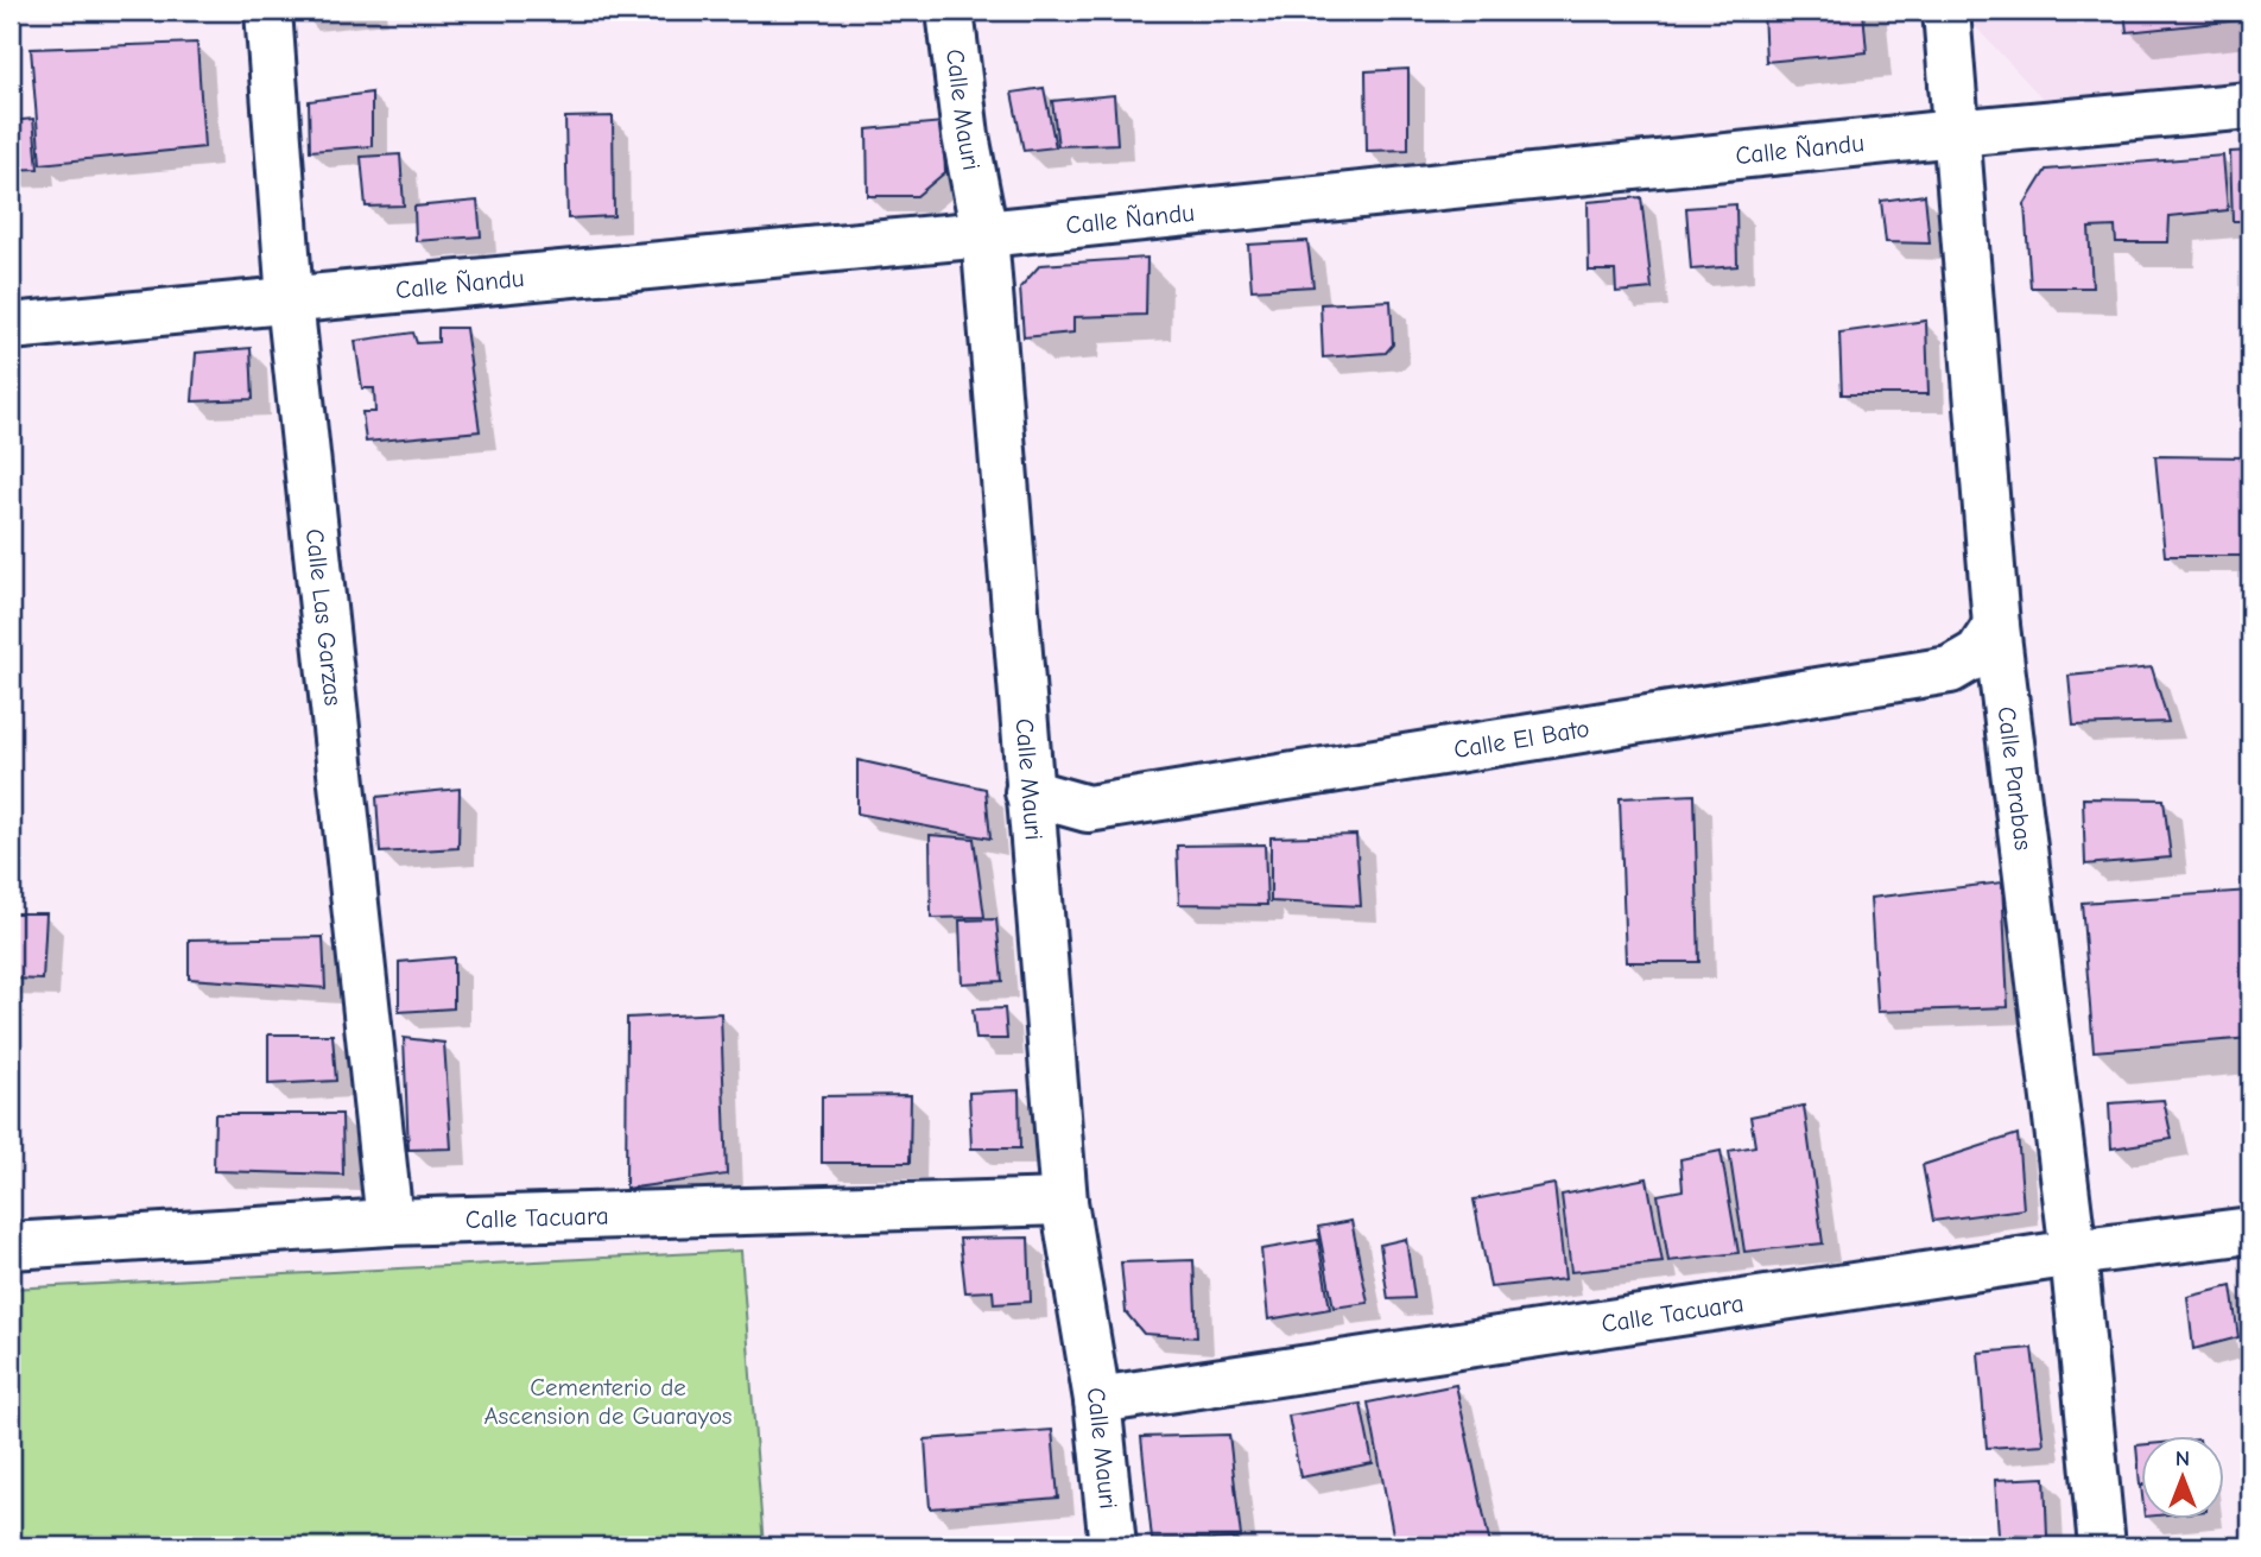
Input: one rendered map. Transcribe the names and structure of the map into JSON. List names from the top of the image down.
{
  "streets": {
    "street": [
      "Calle Mauri",
      "Calle Ñandu",
      "Calle Las Garzas",
      "Calle El Bato",
      "Calle Parabas",
      "Calle Tacuara"
    ]
  },
  "crossings": [
    ["Calle Mauri", "Calle Ñandu"],
    ["Calle Mauri", "Calle El Bato"],
    ["Calle Mauri", "Calle Tacuara"],
    ["Calle Ñandu", "Calle Las Garzas"],
    ["Calle Ñandu", "Calle Parabas"],
    ["Calle Las Garzas", "Calle Tacuara"],
    ["Calle El Bato", "Calle Parabas"],
    ["Calle Parabas", "Calle Tacuara"]
  ],
  "parks": ["Cementerio de Ascension de Guarayos"],
  "north": "top"
}
